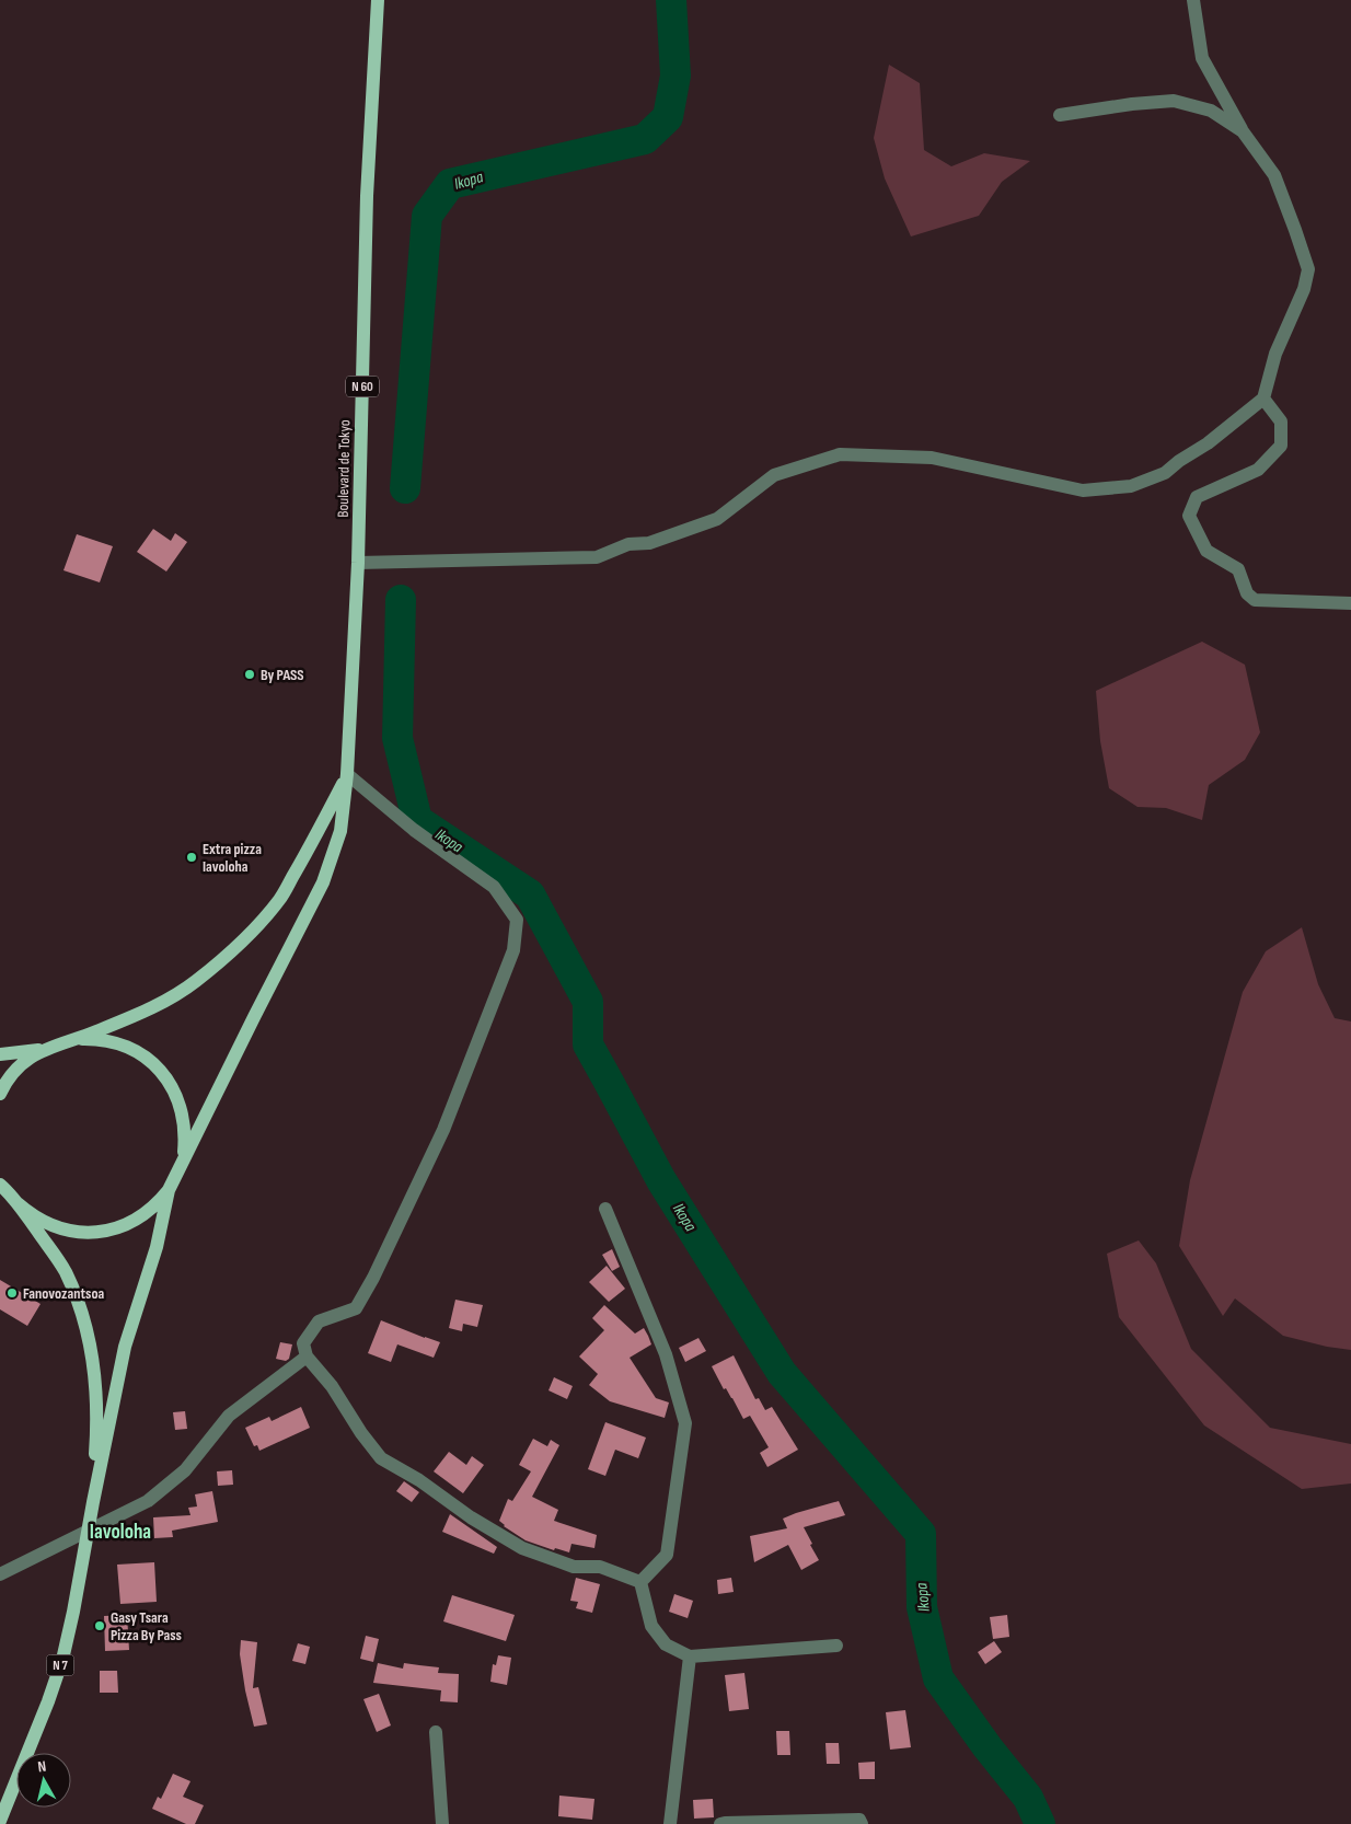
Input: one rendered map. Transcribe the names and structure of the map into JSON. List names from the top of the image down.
{
  "streets": {
    "main road": ["N 60", "Boulevard de Tokyo", "N 7"]
  },
  "districts": ["Iavoloha"],
  "water": ["Ikopa"],
  "places": [
    "By PASS",
    "Extra pizza Iavoloha",
    "Fanovozantsoa",
    "Gasy Tsara Pizza By Pass"
  ],
  "north": "top"
}
